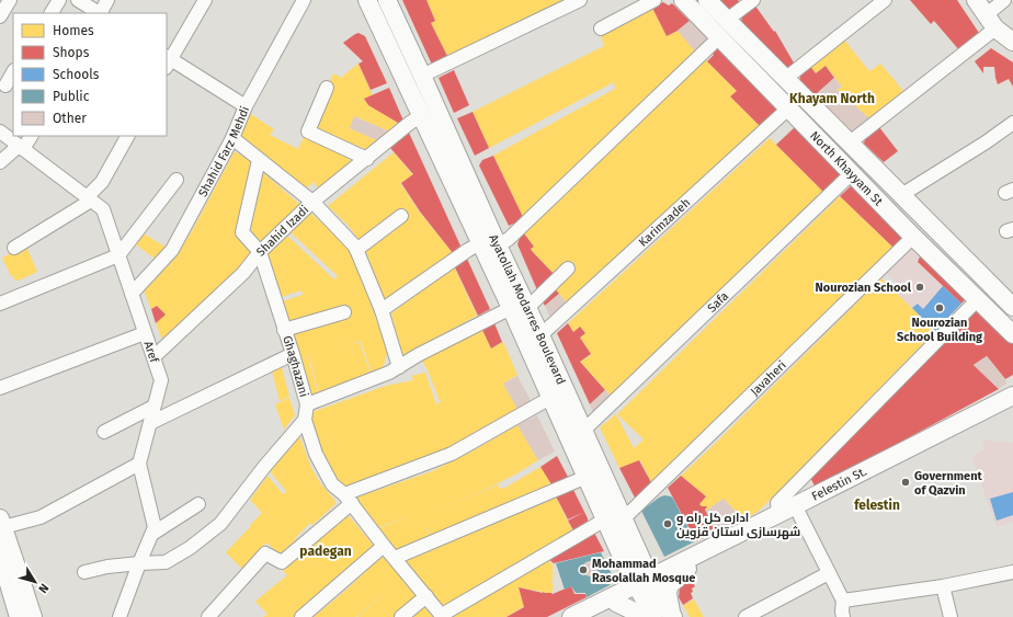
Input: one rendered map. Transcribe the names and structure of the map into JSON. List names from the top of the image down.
{
  "streets": {
    "main road": ["North Khayyam St", "Ayatollah Modarres Boulevard", "Felestin St."],
    "street": [
      "Shahid Farz Mehdi",
      "Karimzadeh",
      "Shahid Izadi",
      "Safa",
      "Aref",
      "Ghaghazani",
      "Javaheri"
    ]
  },
  "crossings": [
    ["Shahid Farz Mehdi", "Aref"],
    ["North Khayyam St", "Karimzadeh"],
    ["North Khayyam St", "Safa"],
    ["North Khayyam St", "Javaheri"],
    ["Karimzadeh", "Ayatollah Modarres Boulevard"],
    ["Shahid Izadi", "Ayatollah Modarres Boulevard"],
    ["Shahid Izadi", "Aref"],
    ["Shahid Izadi", "Ghaghazani"],
    ["Safa", "Ayatollah Modarres Boulevard"],
    ["Ayatollah Modarres Boulevard", "Javaheri"],
    ["Ayatollah Modarres Boulevard", "Felestin St."],
    ["Ghaghazani", "Javaheri"]
  ],
  "districts": ["Khayam North", "felestin", "padegan"],
  "places": [
    "Nourozian School",
    "Nourozian School Building",
    "Government of Qazvin",
    "اداره کل راه و شهرسازی استان قزوین",
    "Mohammad Rasolallah Mosque"
  ],
  "legend": [
    "Homes",
    "Shops",
    "Schools",
    "Public",
    "Other"
  ],
  "north": "bottom right"
}
